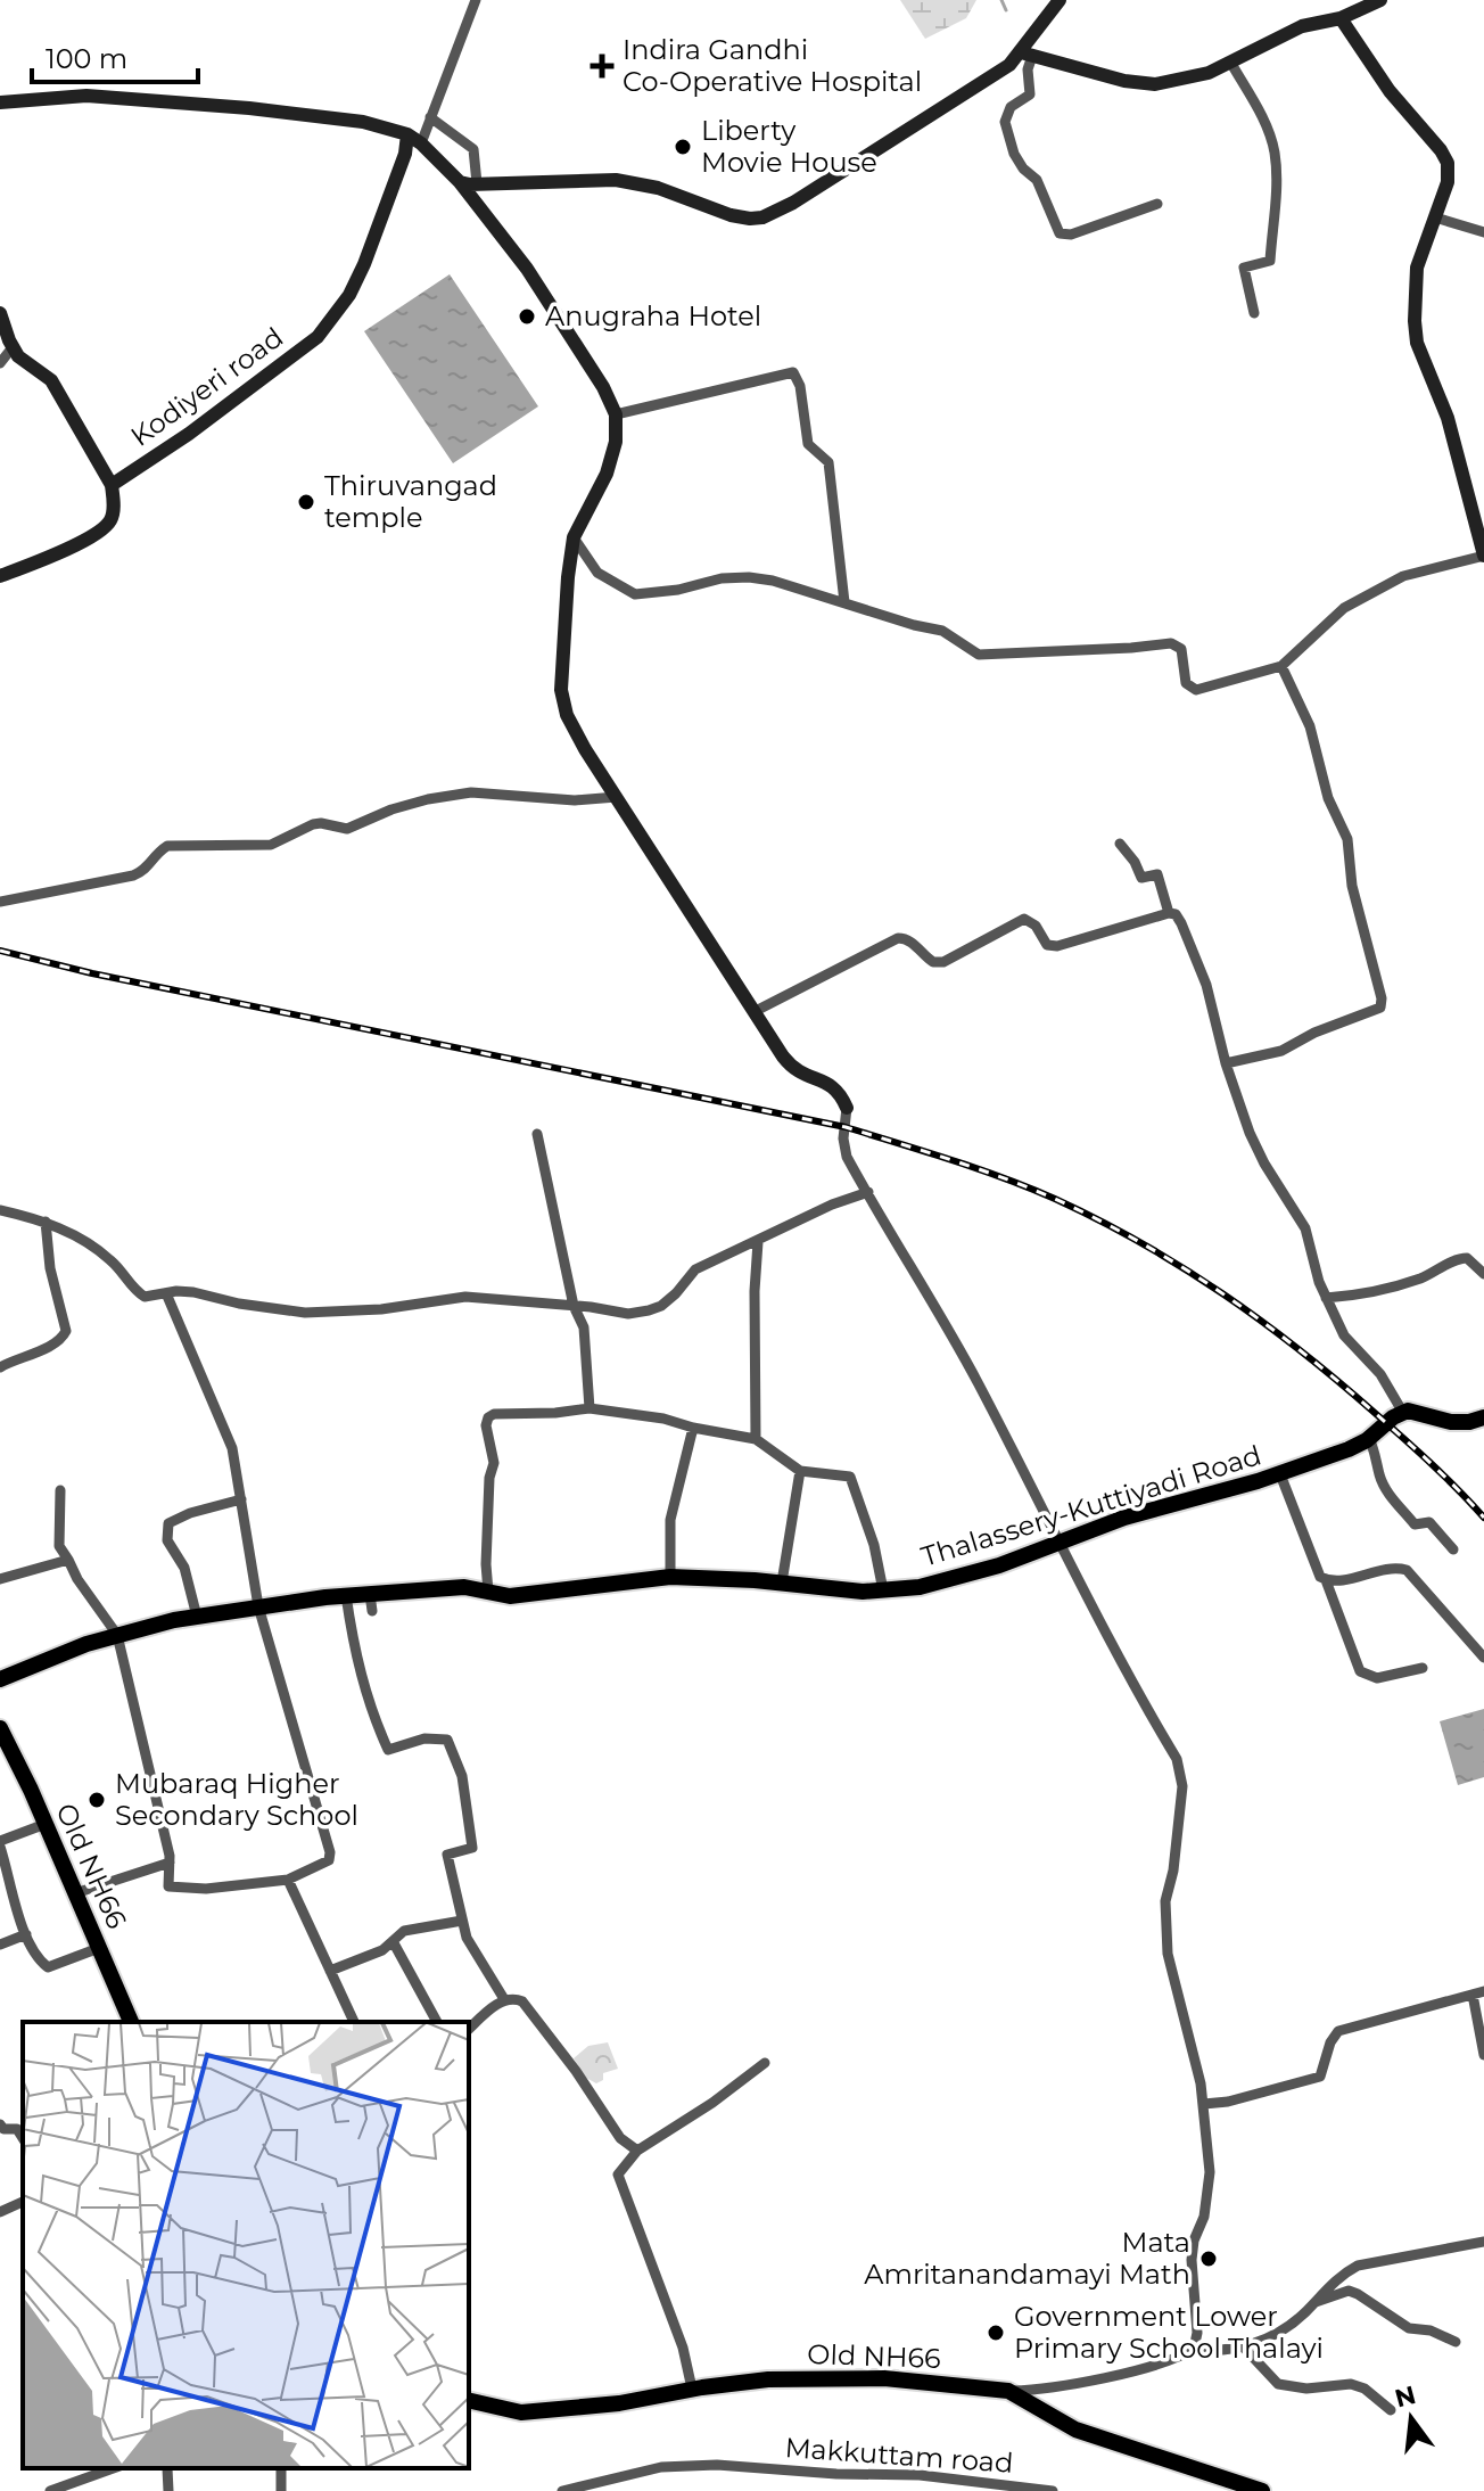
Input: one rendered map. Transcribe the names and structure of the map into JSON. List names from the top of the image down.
{
  "streets": {
    "main road": ["Kodiyeri road", "Thalassery-Kuttiyadi Road", "Old NH66"],
    "street": ["Makkuttam road"]
  },
  "places": {
    "health": ["Indira Gandhi Co-Operative Hospital"],
    "other": [
      "Liberty Movie House",
      "Anugraha Hotel",
      "Thiruvangad temple",
      "Mubaraq Higher Secondary School",
      "Mata Amritanandamayi Math",
      "Government Lower Primary School Thalayi"
    ]
  },
  "scale_bar": "100 m",
  "north": "top"
}
